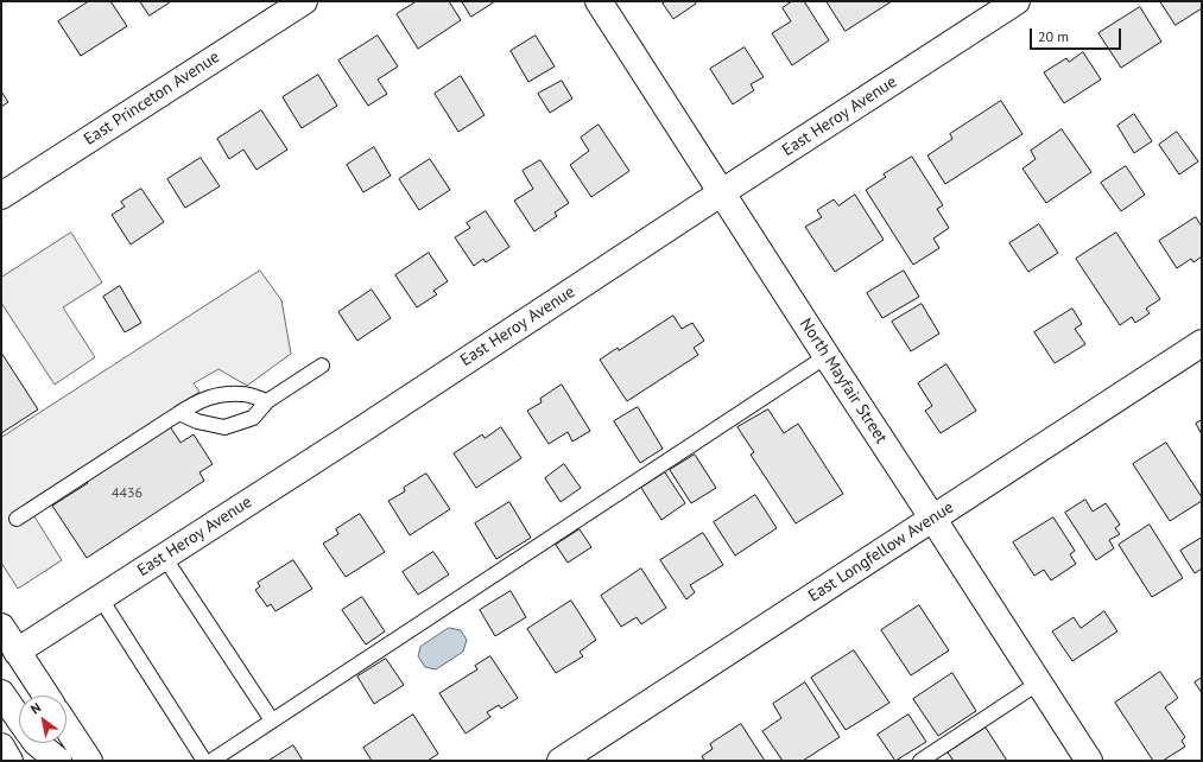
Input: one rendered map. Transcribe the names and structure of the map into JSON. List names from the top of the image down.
{
  "streets": {
    "street": [
      "East Princeton Avenue",
      "East Heroy Avenue",
      "North Mayfair Street",
      "East Longfellow Avenue"
    ]
  },
  "crossings": [
    ["East Heroy Avenue", "North Mayfair Street"],
    ["North Mayfair Street", "East Longfellow Avenue"]
  ],
  "house_numbers": ["4436"],
  "scale_bar": "20 m",
  "north": "top left"
}
